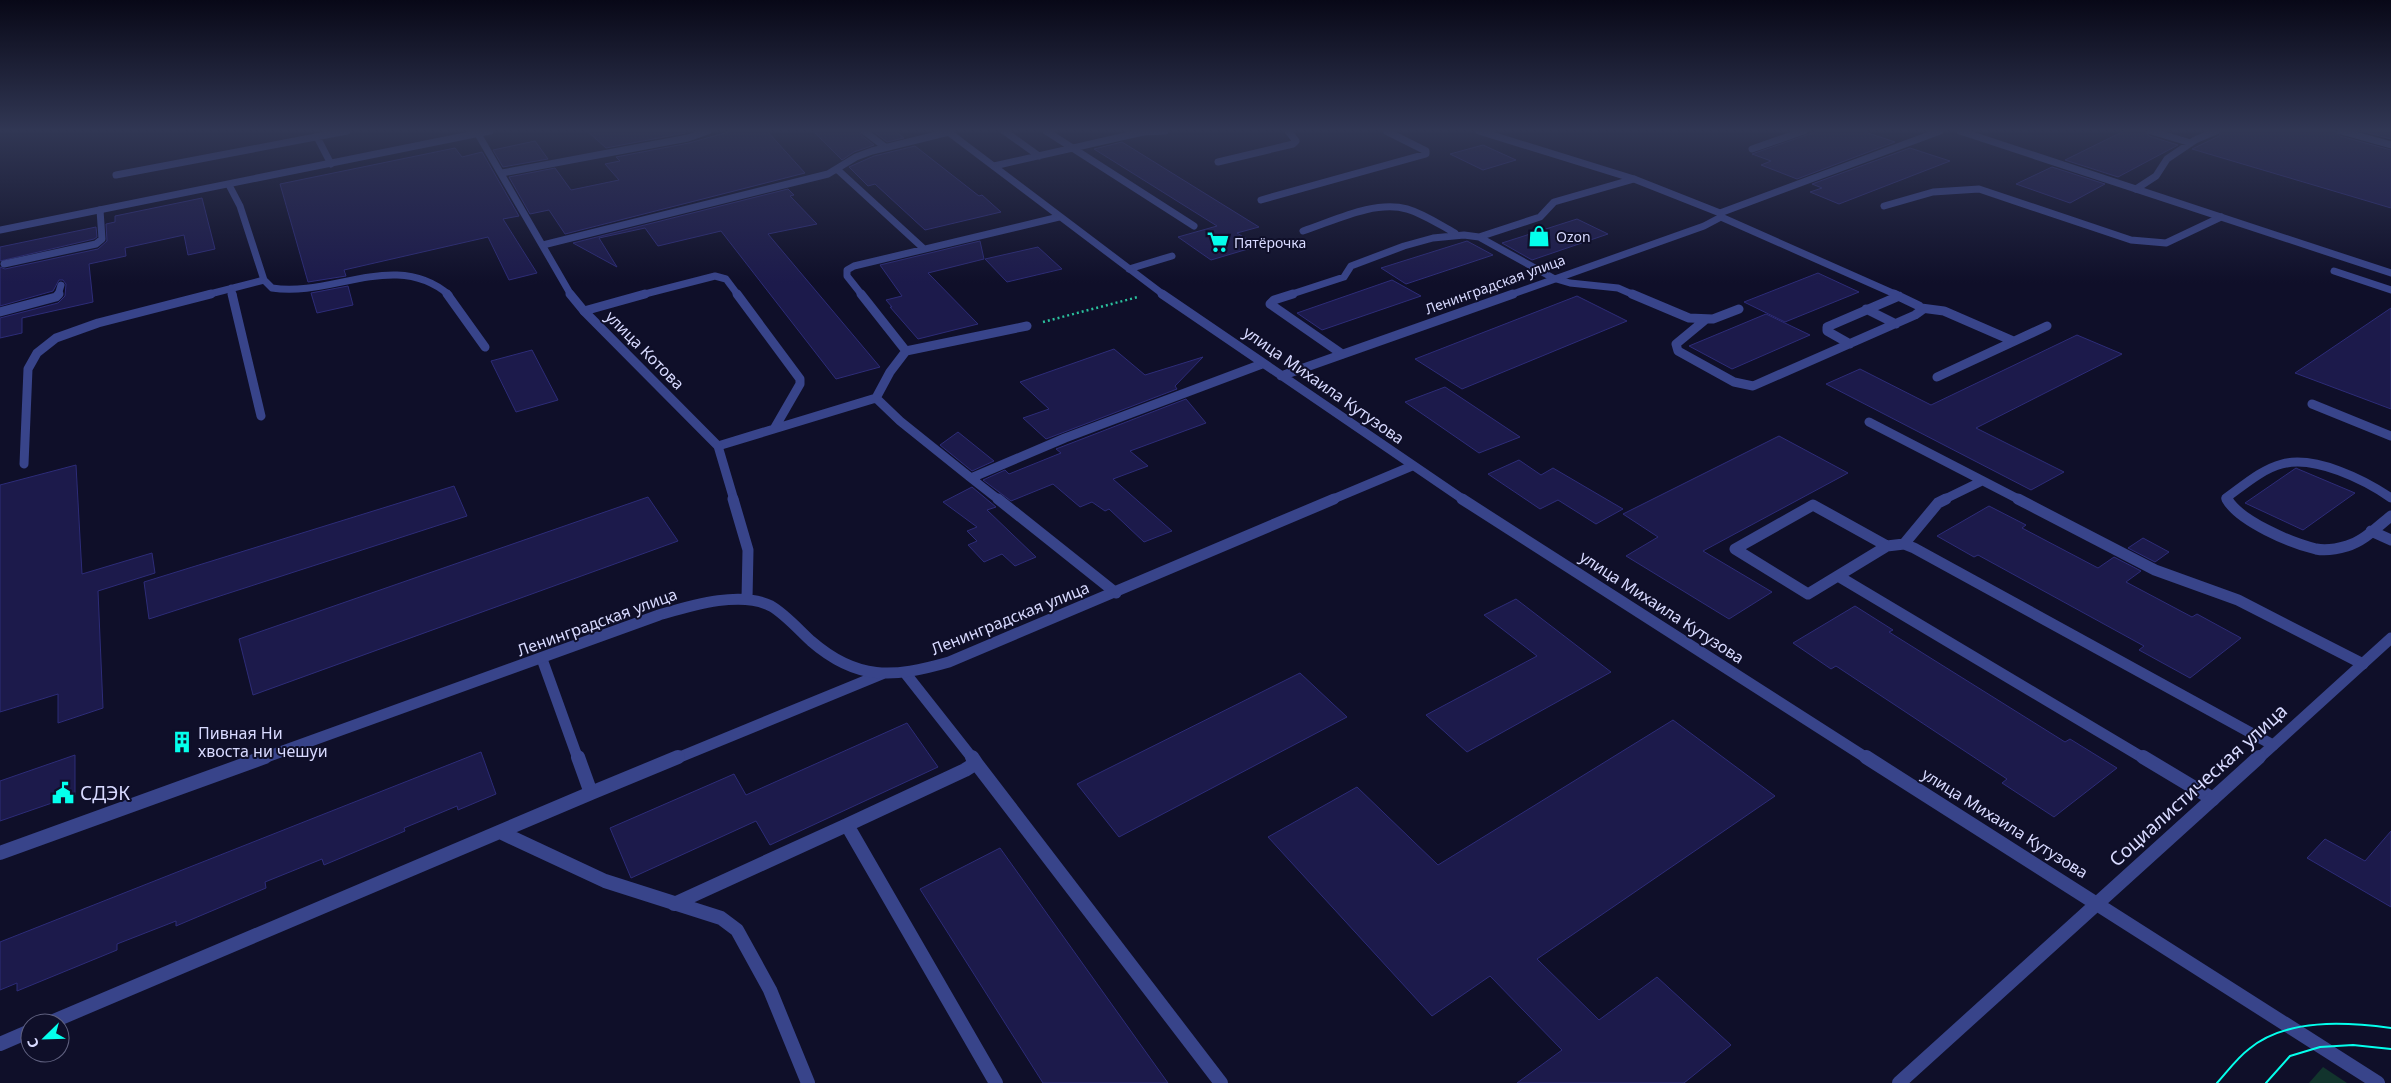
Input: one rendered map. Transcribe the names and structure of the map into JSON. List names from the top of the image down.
{
  "streets": {
    "street": [
      "Ленинградская улица",
      "улица Котова",
      "улица Михаила Кутузова",
      "Социалистическая улица"
    ]
  },
  "crossings": [
    ["Ленинградская улица", "улица Котова"],
    ["Ленинградская улица", "улица Михаила Кутузова"],
    ["улица Михаила Кутузова", "Социалистическая улица"]
  ],
  "places": {
    "shop": ["Ozon"],
    "supermarket": ["Пятёрочка"],
    "building": ["Пивная Ни хвоста ни чешуи"],
    "public building": ["СДЭК"]
  },
  "north": "bottom left"
}
